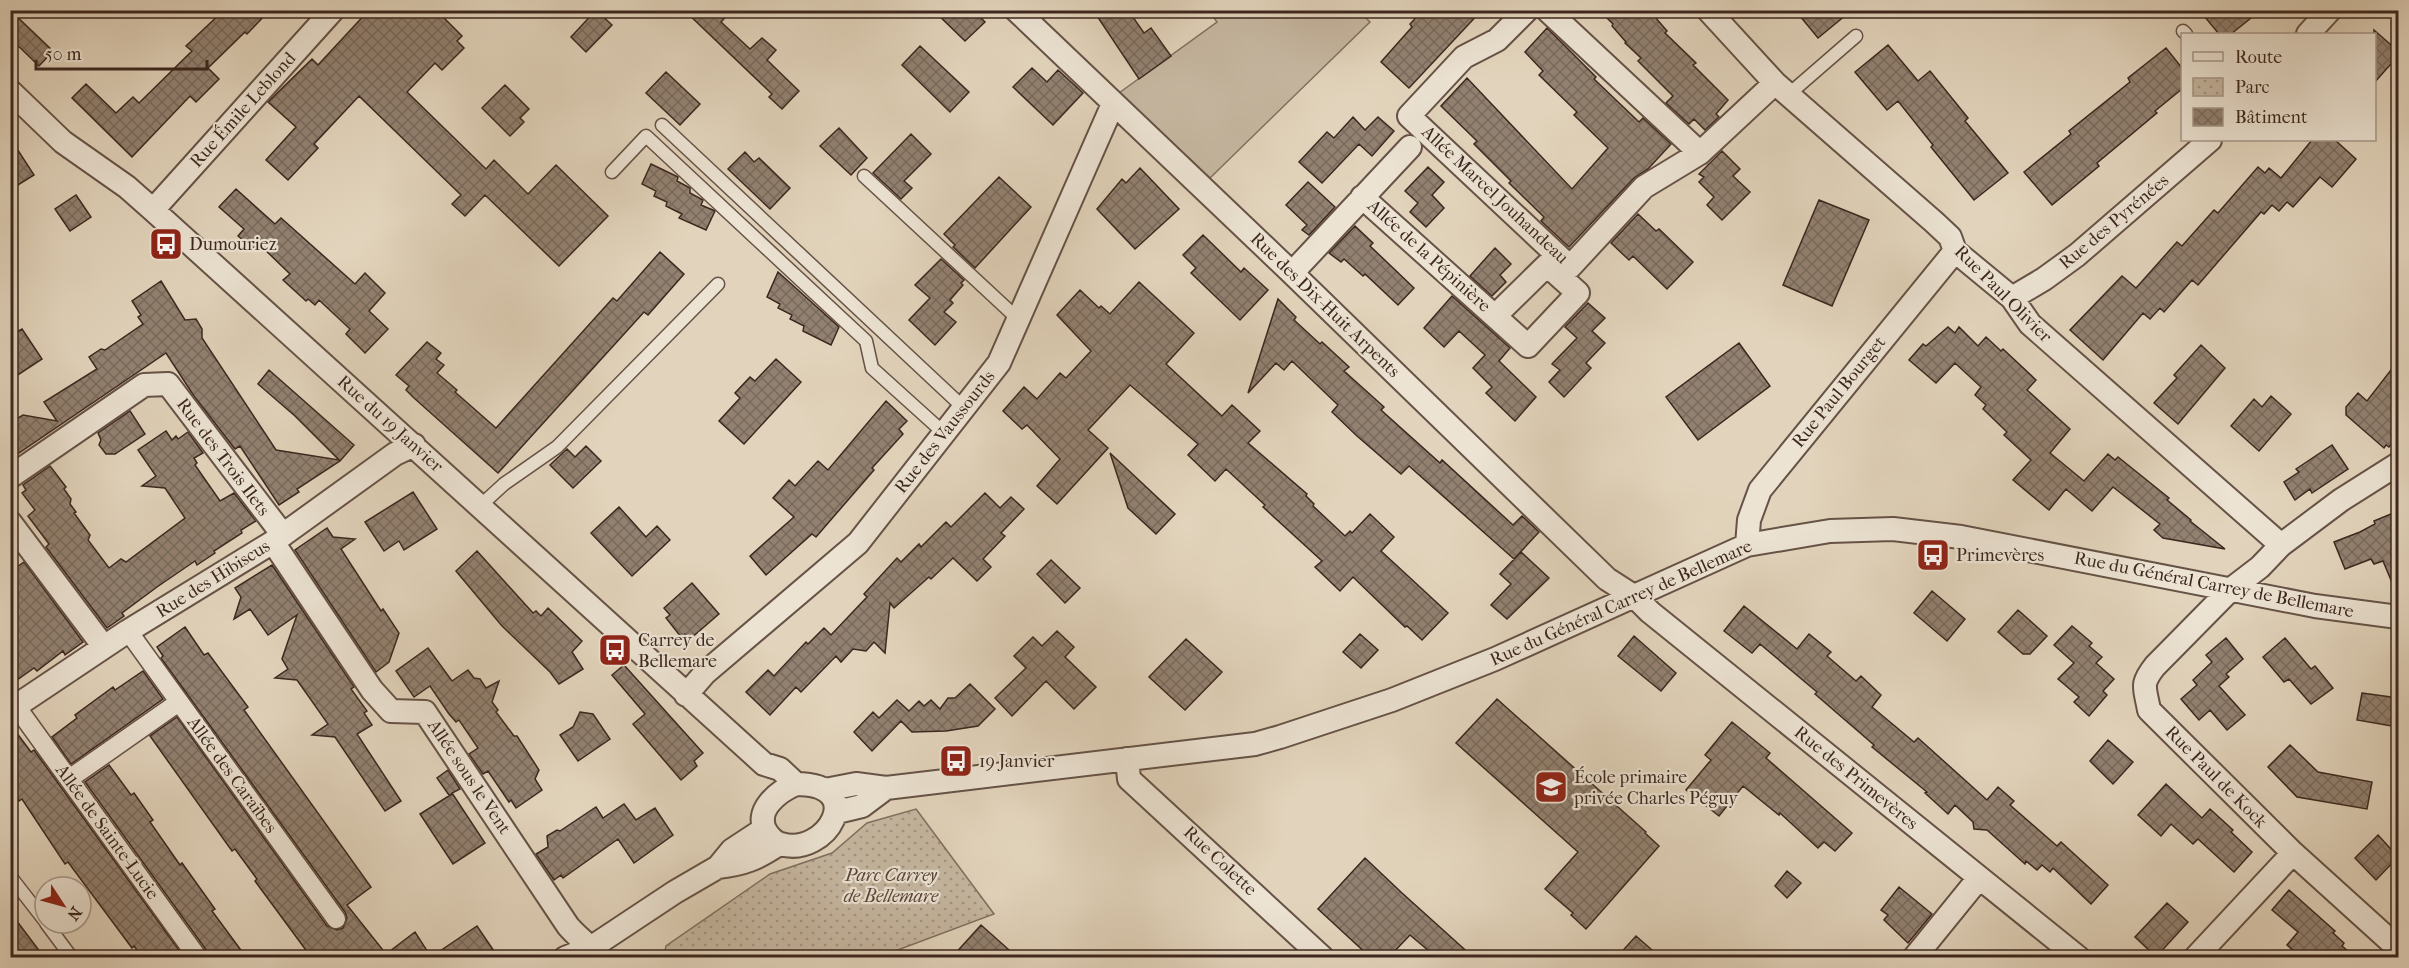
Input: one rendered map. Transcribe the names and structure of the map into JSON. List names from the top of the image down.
{
  "streets": {
    "street": [
      "Rue Émile Leblond",
      "Allée Marcel Jouhandeau",
      "Rue des Pyrénées",
      "Allée de la Pépinière",
      "Rue Paul Olivier",
      "Rue des Dix-Huit Arpents",
      "Rue Paul Bourget",
      "Rue du 19 Janvier",
      "Rue des Vaussourds",
      "Rue des Trois Ilets",
      "Rue des Hibiscus",
      "Rue du Général Carrey de Bellemare",
      "Allée des Caraïbes",
      "Allée sous le Vent",
      "Rue Paul de Kock",
      "Rue des Primevères",
      "Allée de Sainte-Lucie",
      "Rue Colette"
    ]
  },
  "crossings": [
    ["Rue Émile Leblond", "Rue du 19 Janvier"],
    ["Allée Marcel Jouhandeau", "Rue Paul Olivier"],
    ["Rue des Pyrénées", "Rue Paul Olivier"],
    ["Allée de la Pépinière", "Rue des Dix-Huit Arpents"],
    ["Rue Paul Olivier", "Rue Paul Bourget"],
    ["Rue des Dix-Huit Arpents", "Rue des Vaussourds"],
    ["Rue des Dix-Huit Arpents", "Rue du Général Carrey de Bellemare"],
    ["Rue des Dix-Huit Arpents", "Rue des Primevères"],
    ["Rue Paul Bourget", "Rue du Général Carrey de Bellemare"],
    ["Rue du 19 Janvier", "Rue des Vaussourds"],
    ["Rue du 19 Janvier", "Rue des Hibiscus"],
    ["Rue du 19 Janvier", "Rue du Général Carrey de Bellemare"],
    ["Rue des Trois Ilets", "Rue des Hibiscus"],
    ["Rue des Trois Ilets", "Allée sous le Vent"],
    ["Rue des Hibiscus", "Allée des Caraïbes"],
    ["Rue des Hibiscus", "Allée sous le Vent"],
    ["Rue des Hibiscus", "Allée de Sainte-Lucie"],
    ["Rue du Général Carrey de Bellemare", "Rue Paul de Kock"],
    ["Rue du Général Carrey de Bellemare", "Rue des Primevères"],
    ["Rue du Général Carrey de Bellemare", "Rue Colette"]
  ],
  "parks": ["Parc Carrey de Bellemare"],
  "places": {
    "bus stop": [
      "Dumouriez",
      "Primevères",
      "Carrey de Bellemare",
      "19 Janvier"
    ],
    "school or university": ["École primaire privée Charles Péguy"]
  },
  "legend": ["Route", "Parc", "Bâtiment"],
  "scale_bar": "50 m",
  "north": "bottom right"
}
